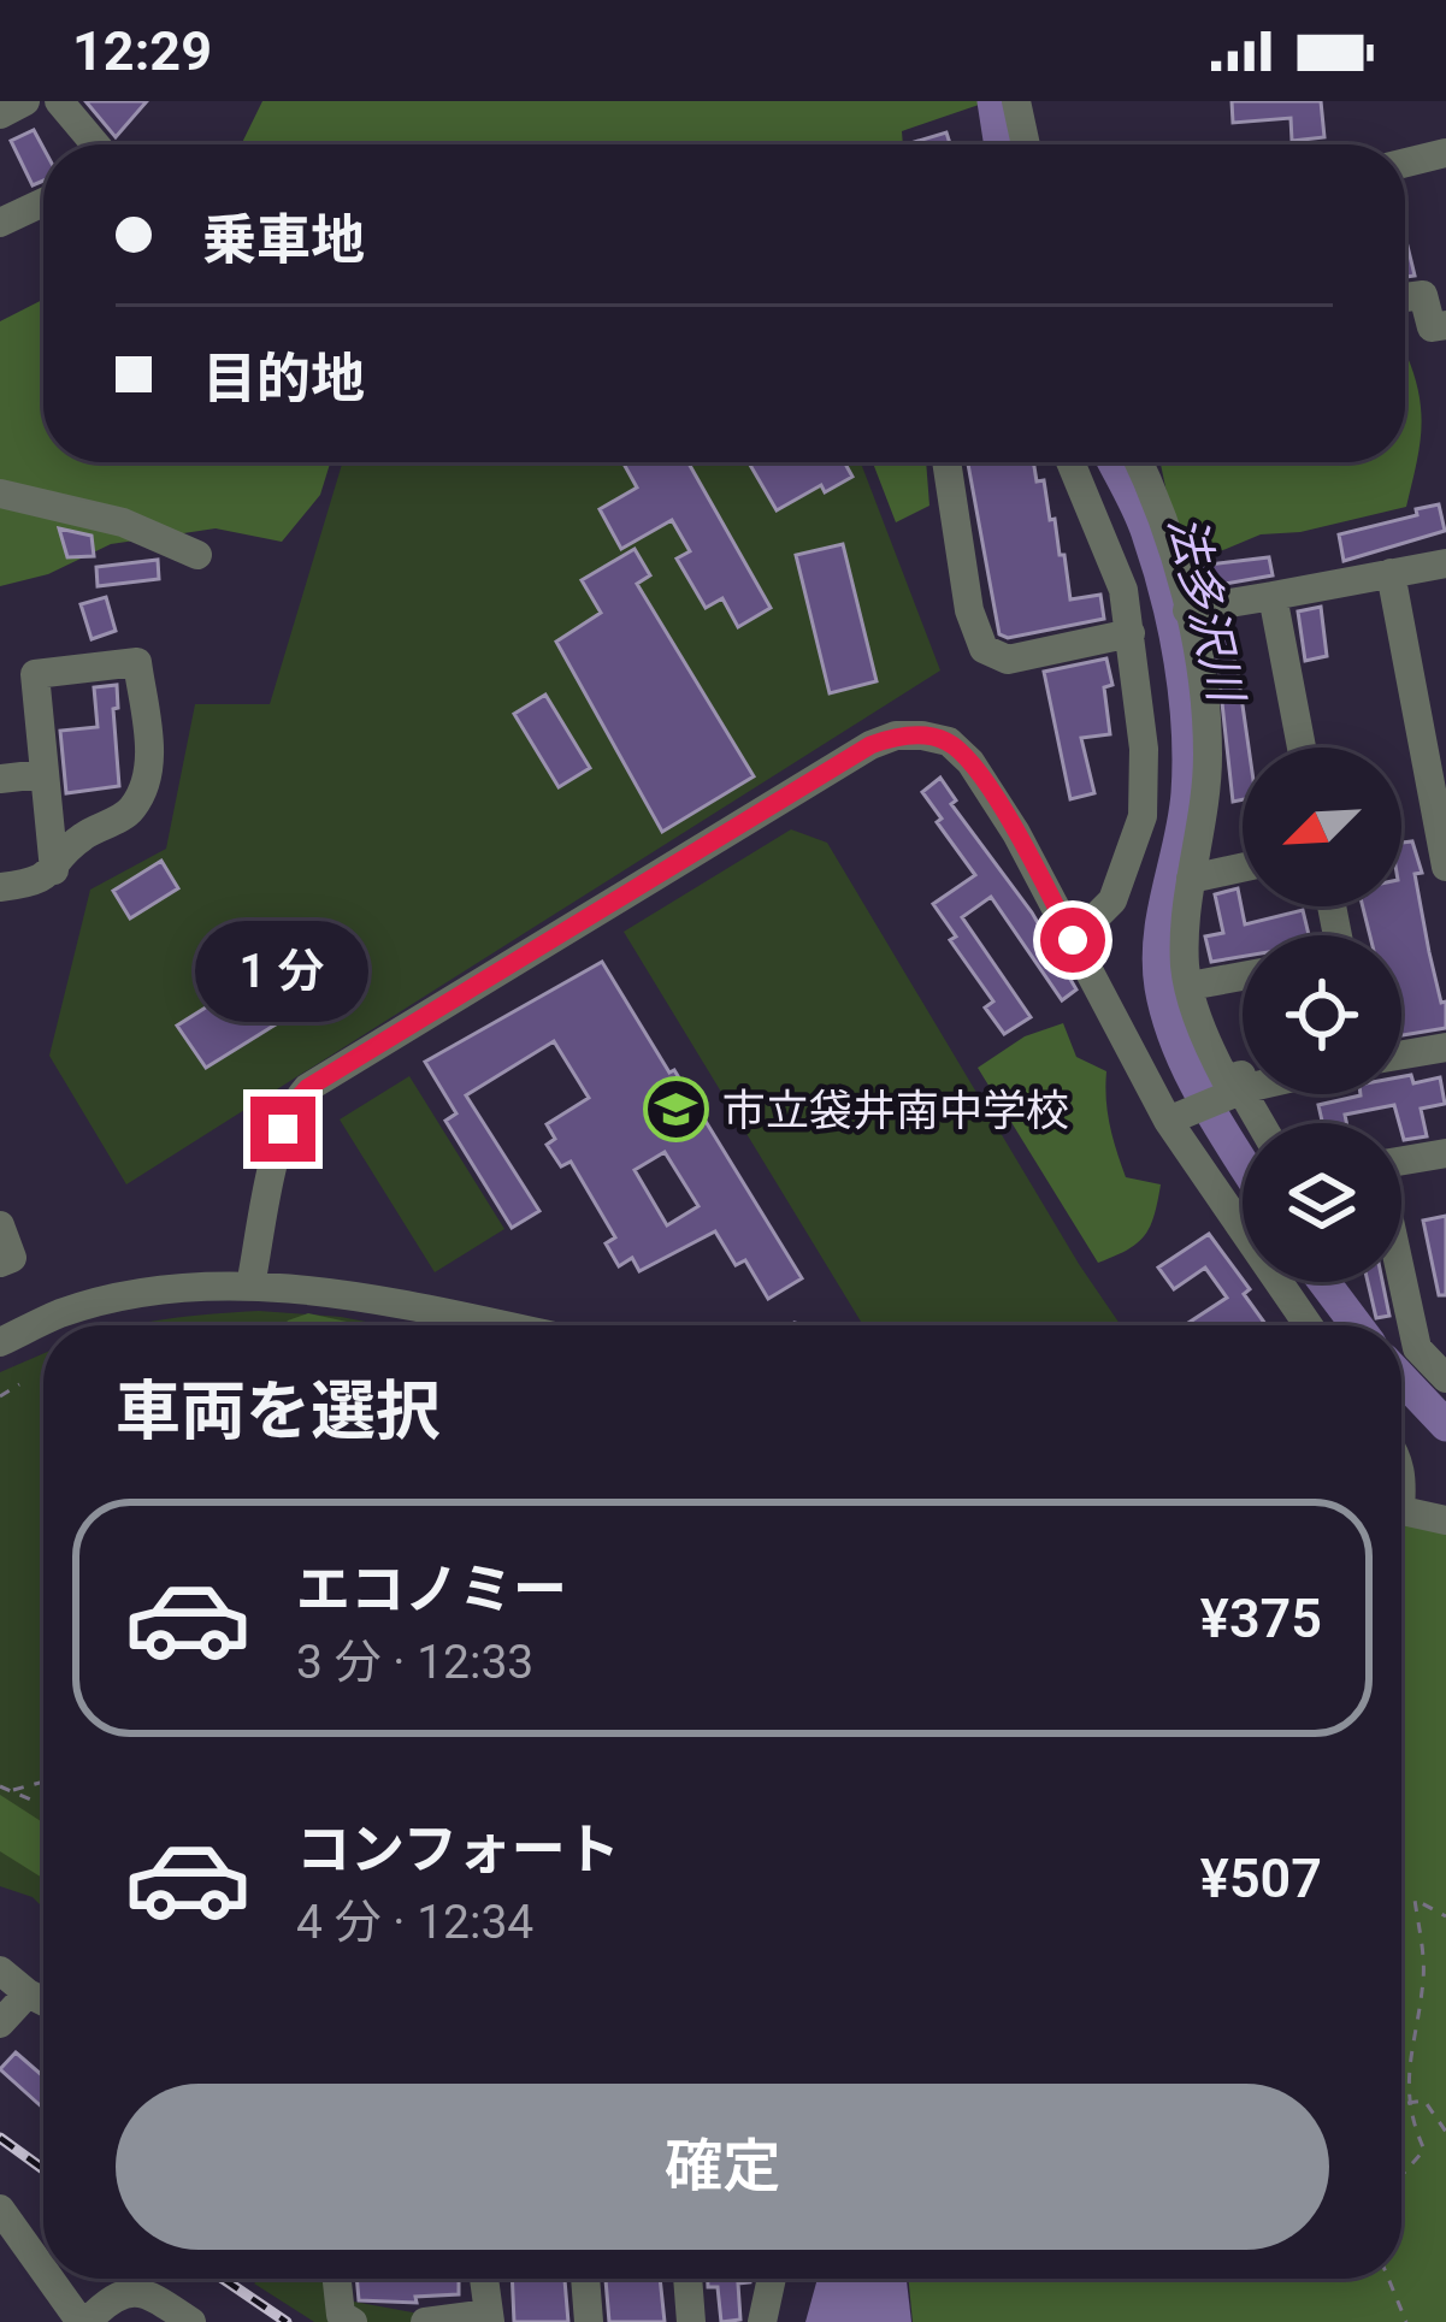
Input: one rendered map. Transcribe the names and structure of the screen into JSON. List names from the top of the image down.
{
  "water": ["法多沢川"],
  "places": {
    "school or university": ["市立袋井南中学校"]
  },
  "north": "bottom left",
  "page": {
    "status": "12:29",
    "banner": ["乗車地", "目的地"],
    "bubble": "1 分",
    "heading": "車両を選択",
    "list": [
      {
        "name": "エコノミー",
        "note": "3 分 · 12:33",
        "value": "¥375"
      },
      {
        "name": "コンフォート",
        "note": "4 分 · 12:34",
        "value": "¥507"
      }
    ],
    "buttons": "確定"
  }
}
